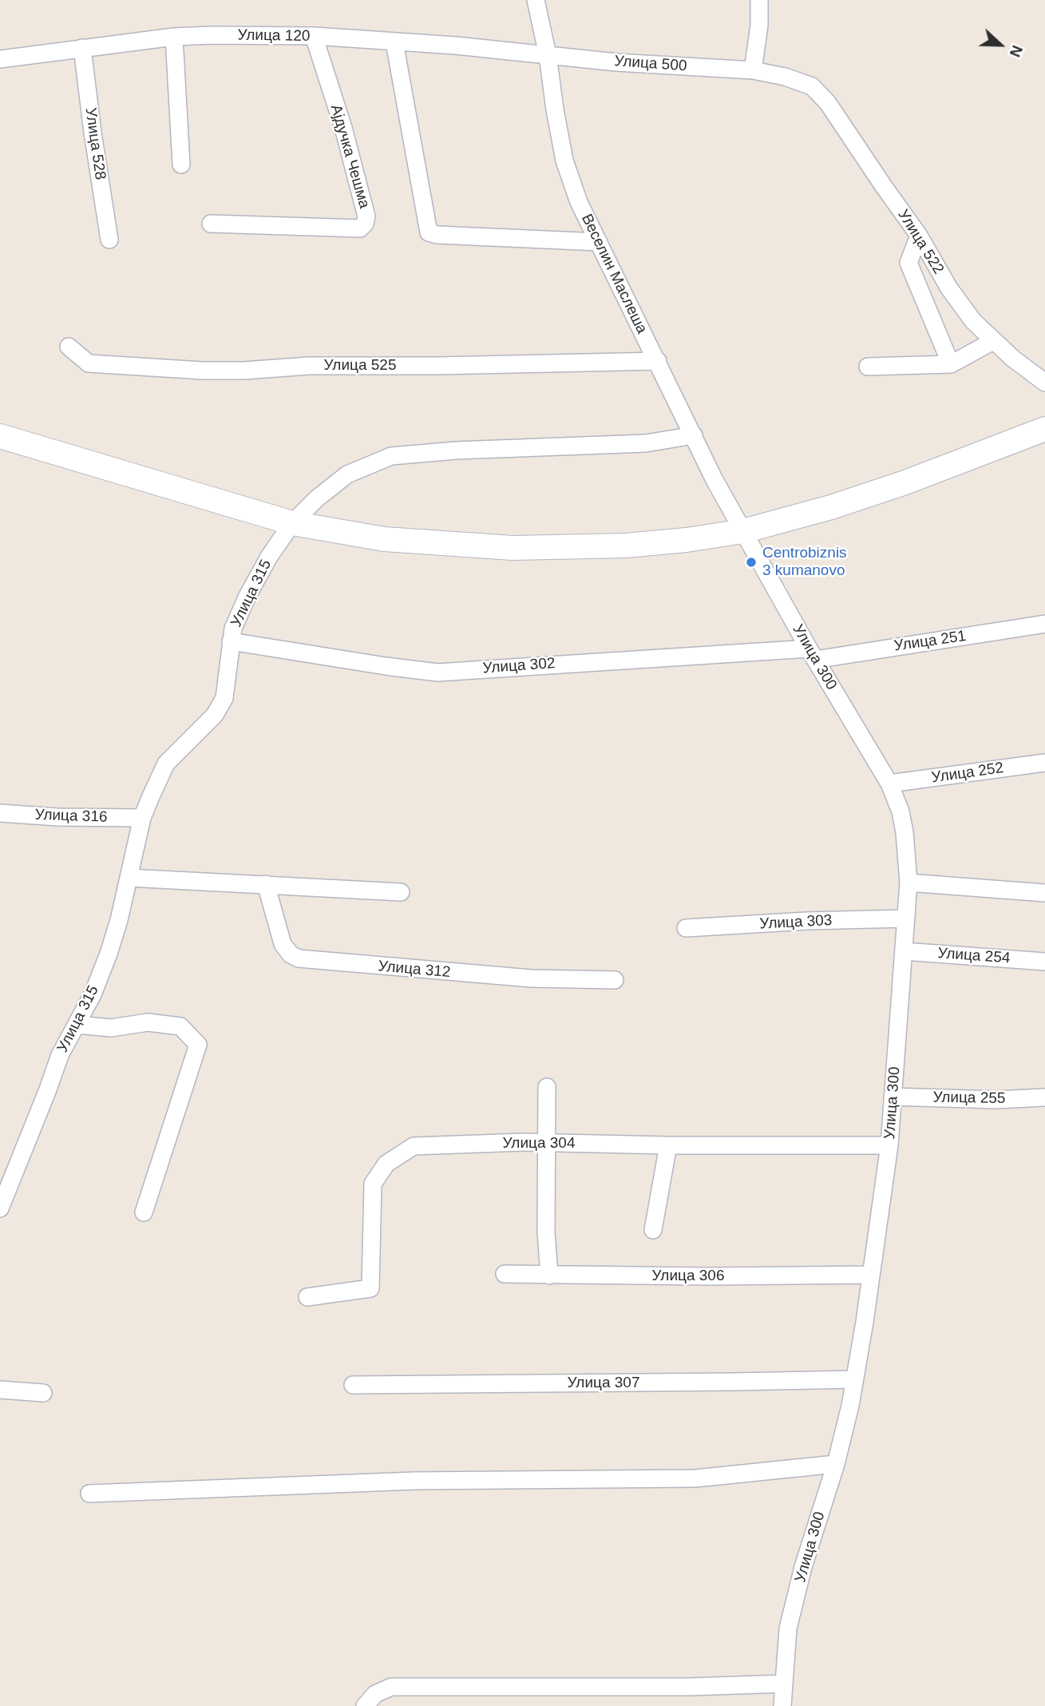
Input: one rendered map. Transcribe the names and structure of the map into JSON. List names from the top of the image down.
{
  "streets": {
    "street": [
      "Улица 120",
      "Улица 500",
      "Улица 528",
      "Ајдучка Чешма",
      "Улица 522",
      "Веселин Маслеша",
      "Улица 525",
      "Улица 315",
      "Улица 251",
      "Улица 300",
      "Улица 302",
      "Улица 252",
      "Улица 316",
      "Улица 303",
      "Улица 254",
      "Улица 312",
      "Улица 255",
      "Улица 304",
      "Улица 306",
      "Улица 307"
    ]
  },
  "crossings": [
    ["Улица 120", "Улица 500"],
    ["Улица 120", "Улица 528"],
    ["Улица 120", "Ајдучка Чешма"],
    ["Улица 120", "Веселин Маслеша"],
    ["Улица 500", "Улица 522"],
    ["Улица 500", "Веселин Маслеша"],
    ["Веселин Маслеша", "Улица 525"],
    ["Веселин Маслеша", "Улица 315"],
    ["Веселин Маслеша", "Улица 300"],
    ["Улица 315", "Улица 302"],
    ["Улица 315", "Улица 316"],
    ["Улица 251", "Улица 300"],
    ["Улица 251", "Улица 302"],
    ["Улица 300", "Улица 302"],
    ["Улица 300", "Улица 252"],
    ["Улица 300", "Улица 303"],
    ["Улица 300", "Улица 254"],
    ["Улица 300", "Улица 255"],
    ["Улица 300", "Улица 304"],
    ["Улица 300", "Улица 306"],
    ["Улица 300", "Улица 307"]
  ],
  "places": ["Centrobiznis 3 kumanovo"],
  "north": "right"
}
